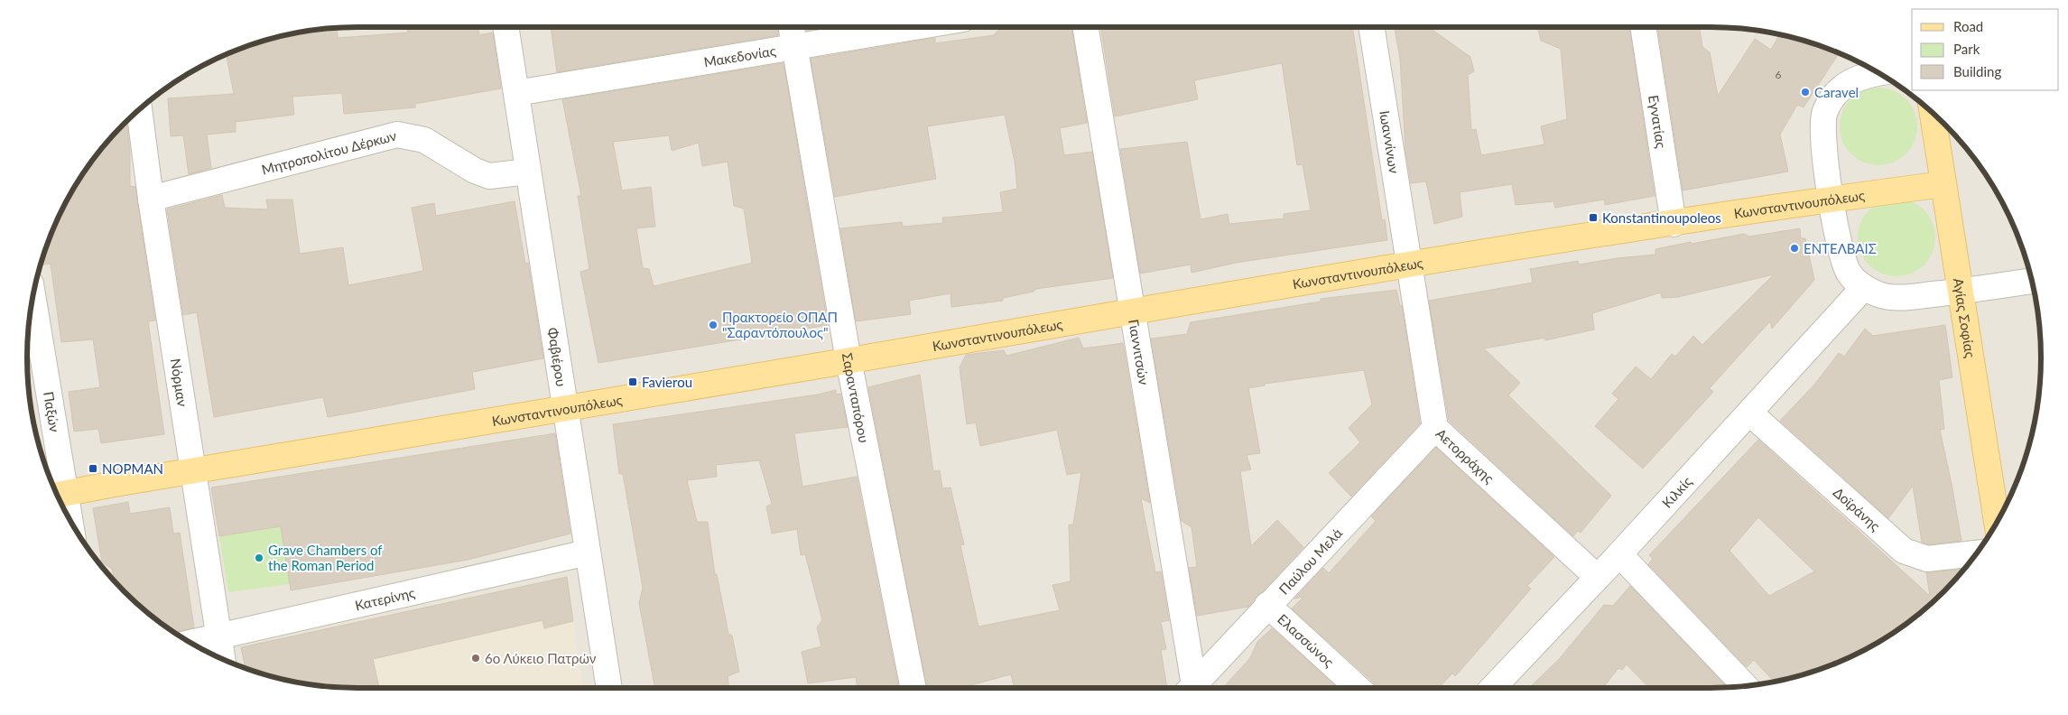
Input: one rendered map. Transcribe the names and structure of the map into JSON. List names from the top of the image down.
{
  "streets": {
    "main road": ["Κωνσταντινουπόλεως", "Αγίας Σοφίας"],
    "street": [
      "Μακεδονίας",
      "Εγνατίας",
      "Ιωαννίνων",
      "Μητροπολίτου Δέρκων",
      "Γιαννιτσών",
      "Φαβιέρου",
      "Νόρμαν",
      "Σαρανταπόρου",
      "Παξών",
      "Αετορράχης",
      "Κιλκίς",
      "Δοϊράνης",
      "Παύλου Μελά",
      "Κατερίνης",
      "Ελασσώνος"
    ]
  },
  "crossings": [
    ["Μακεδονίας", "Φαβιέρου"],
    ["Μακεδονίας", "Σαρανταπόρου"],
    ["Εγνατίας", "Κωνσταντινουπόλεως"],
    ["Ιωαννίνων", "Κωνσταντινουπόλεως"],
    ["Ιωαννίνων", "Αετορράχης"],
    ["Μητροπολίτου Δέρκων", "Φαβιέρου"],
    ["Μητροπολίτου Δέρκων", "Νόρμαν"],
    ["Κωνσταντινουπόλεως", "Αγίας Σοφίας"],
    ["Κωνσταντινουπόλεως", "Γιαννιτσών"],
    ["Κωνσταντινουπόλεως", "Φαβιέρου"],
    ["Κωνσταντινουπόλεως", "Νόρμαν"],
    ["Κωνσταντινουπόλεως", "Σαρανταπόρου"],
    ["Κωνσταντινουπόλεως", "Παξών"],
    ["Κωνσταντινουπόλεως", "Αετορράχης"],
    ["Φαβιέρου", "Κατερίνης"],
    ["Νόρμαν", "Κατερίνης"],
    ["Αετορράχης", "Κιλκίς"],
    ["Αετορράχης", "Παύλου Μελά"],
    ["Κιλκίς", "Δοϊράνης"],
    ["Παύλου Μελά", "Ελασσώνος"]
  ],
  "places": {
    "other": [
      "Caravel",
      "ΕΝΤΕΛΒΑΙΣ",
      "Πρακτορείο ΟΠΑΠ \"Σαραντόπουλος\"",
      "Grave Chambers of the Roman Period",
      "6ο Λύκειο Πατρών"
    ],
    "transit": ["Konstantinoupoleos", "Favierou", "ΝΟΡΜΑΝ"]
  },
  "house_numbers": ["6"],
  "legend": ["Road", "Park", "Building"]
}
